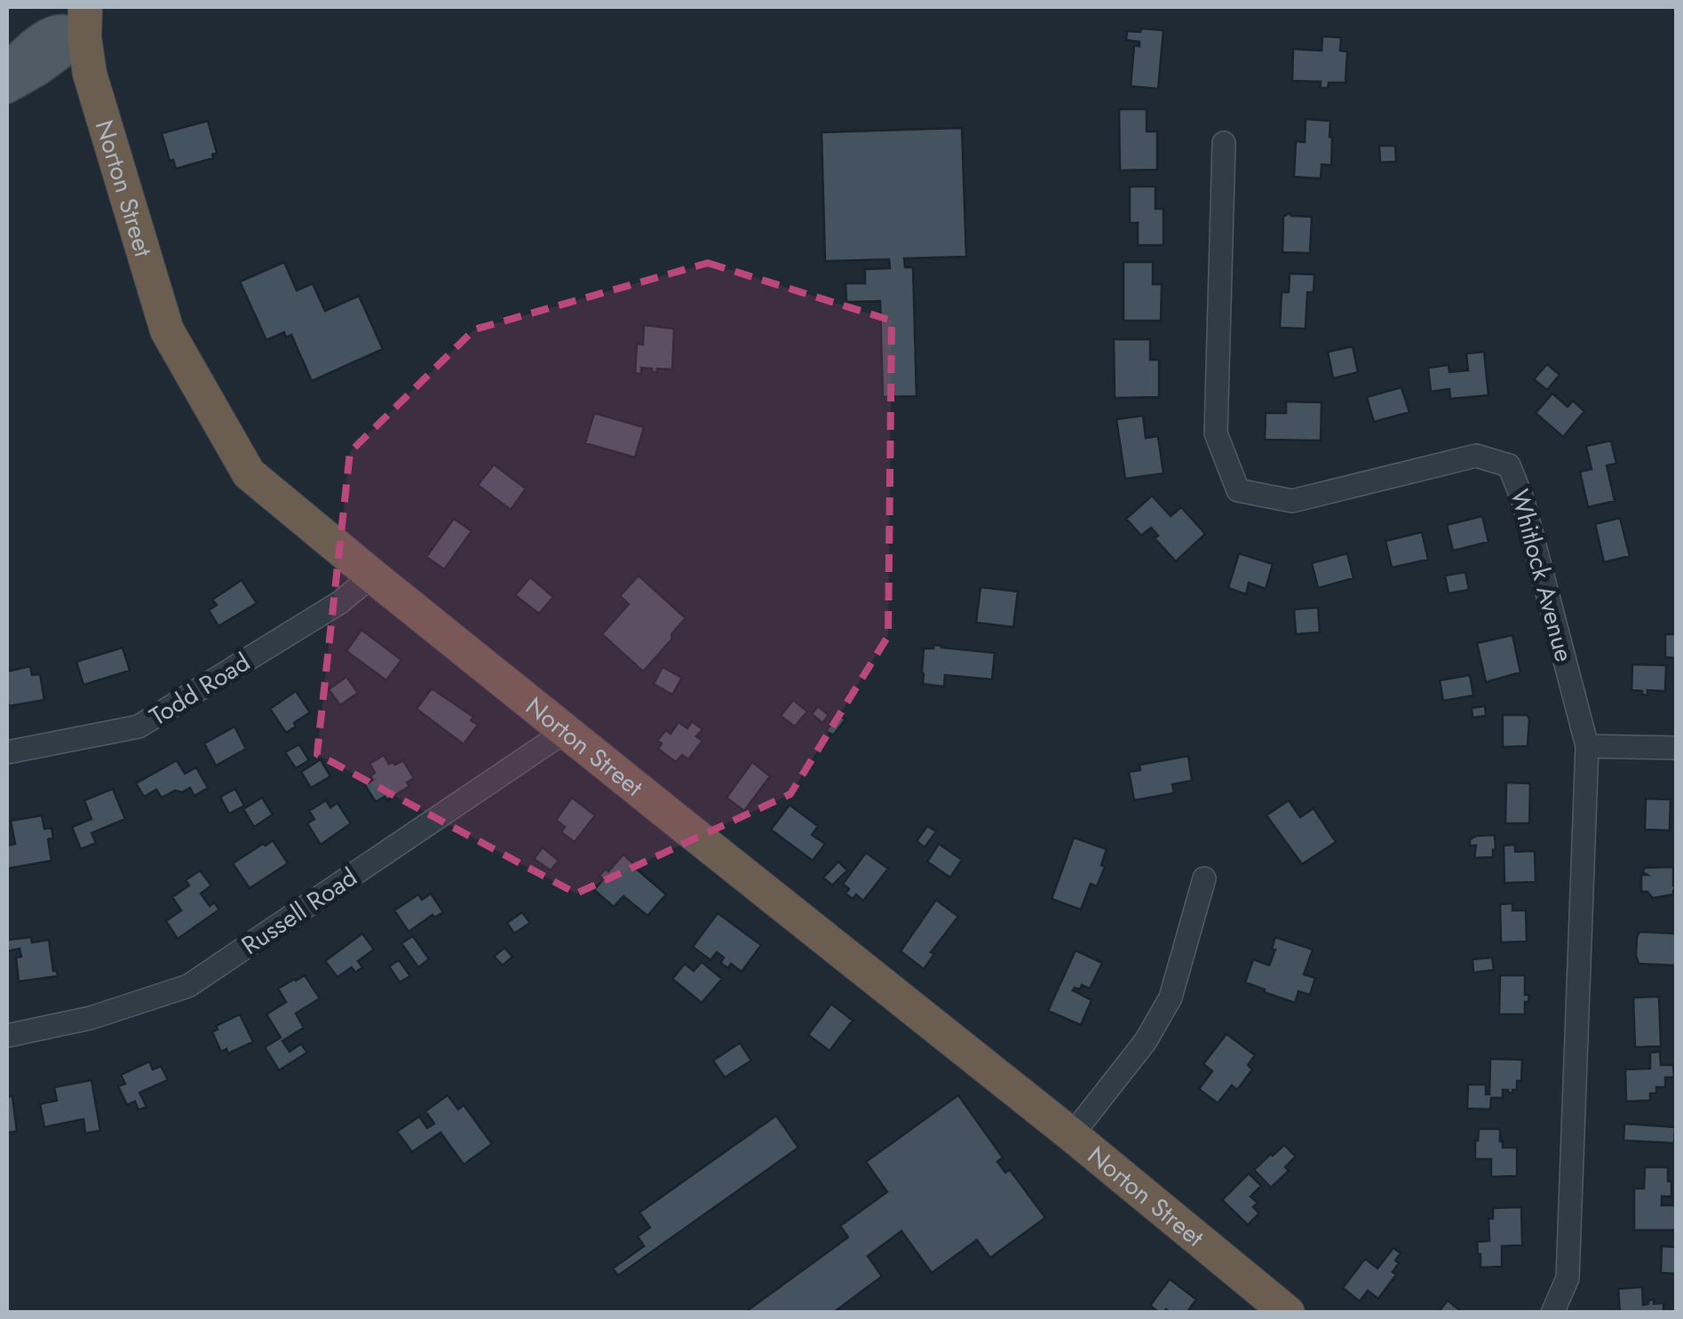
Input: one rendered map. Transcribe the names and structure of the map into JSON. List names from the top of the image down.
{
  "streets": {
    "highway": ["Norton Street"],
    "street": ["Whitlock Avenue", "Todd Road", "Russell Road"]
  },
  "crossings": [
    ["Norton Street", "Todd Road"],
    ["Norton Street", "Russell Road"]
  ]
}
